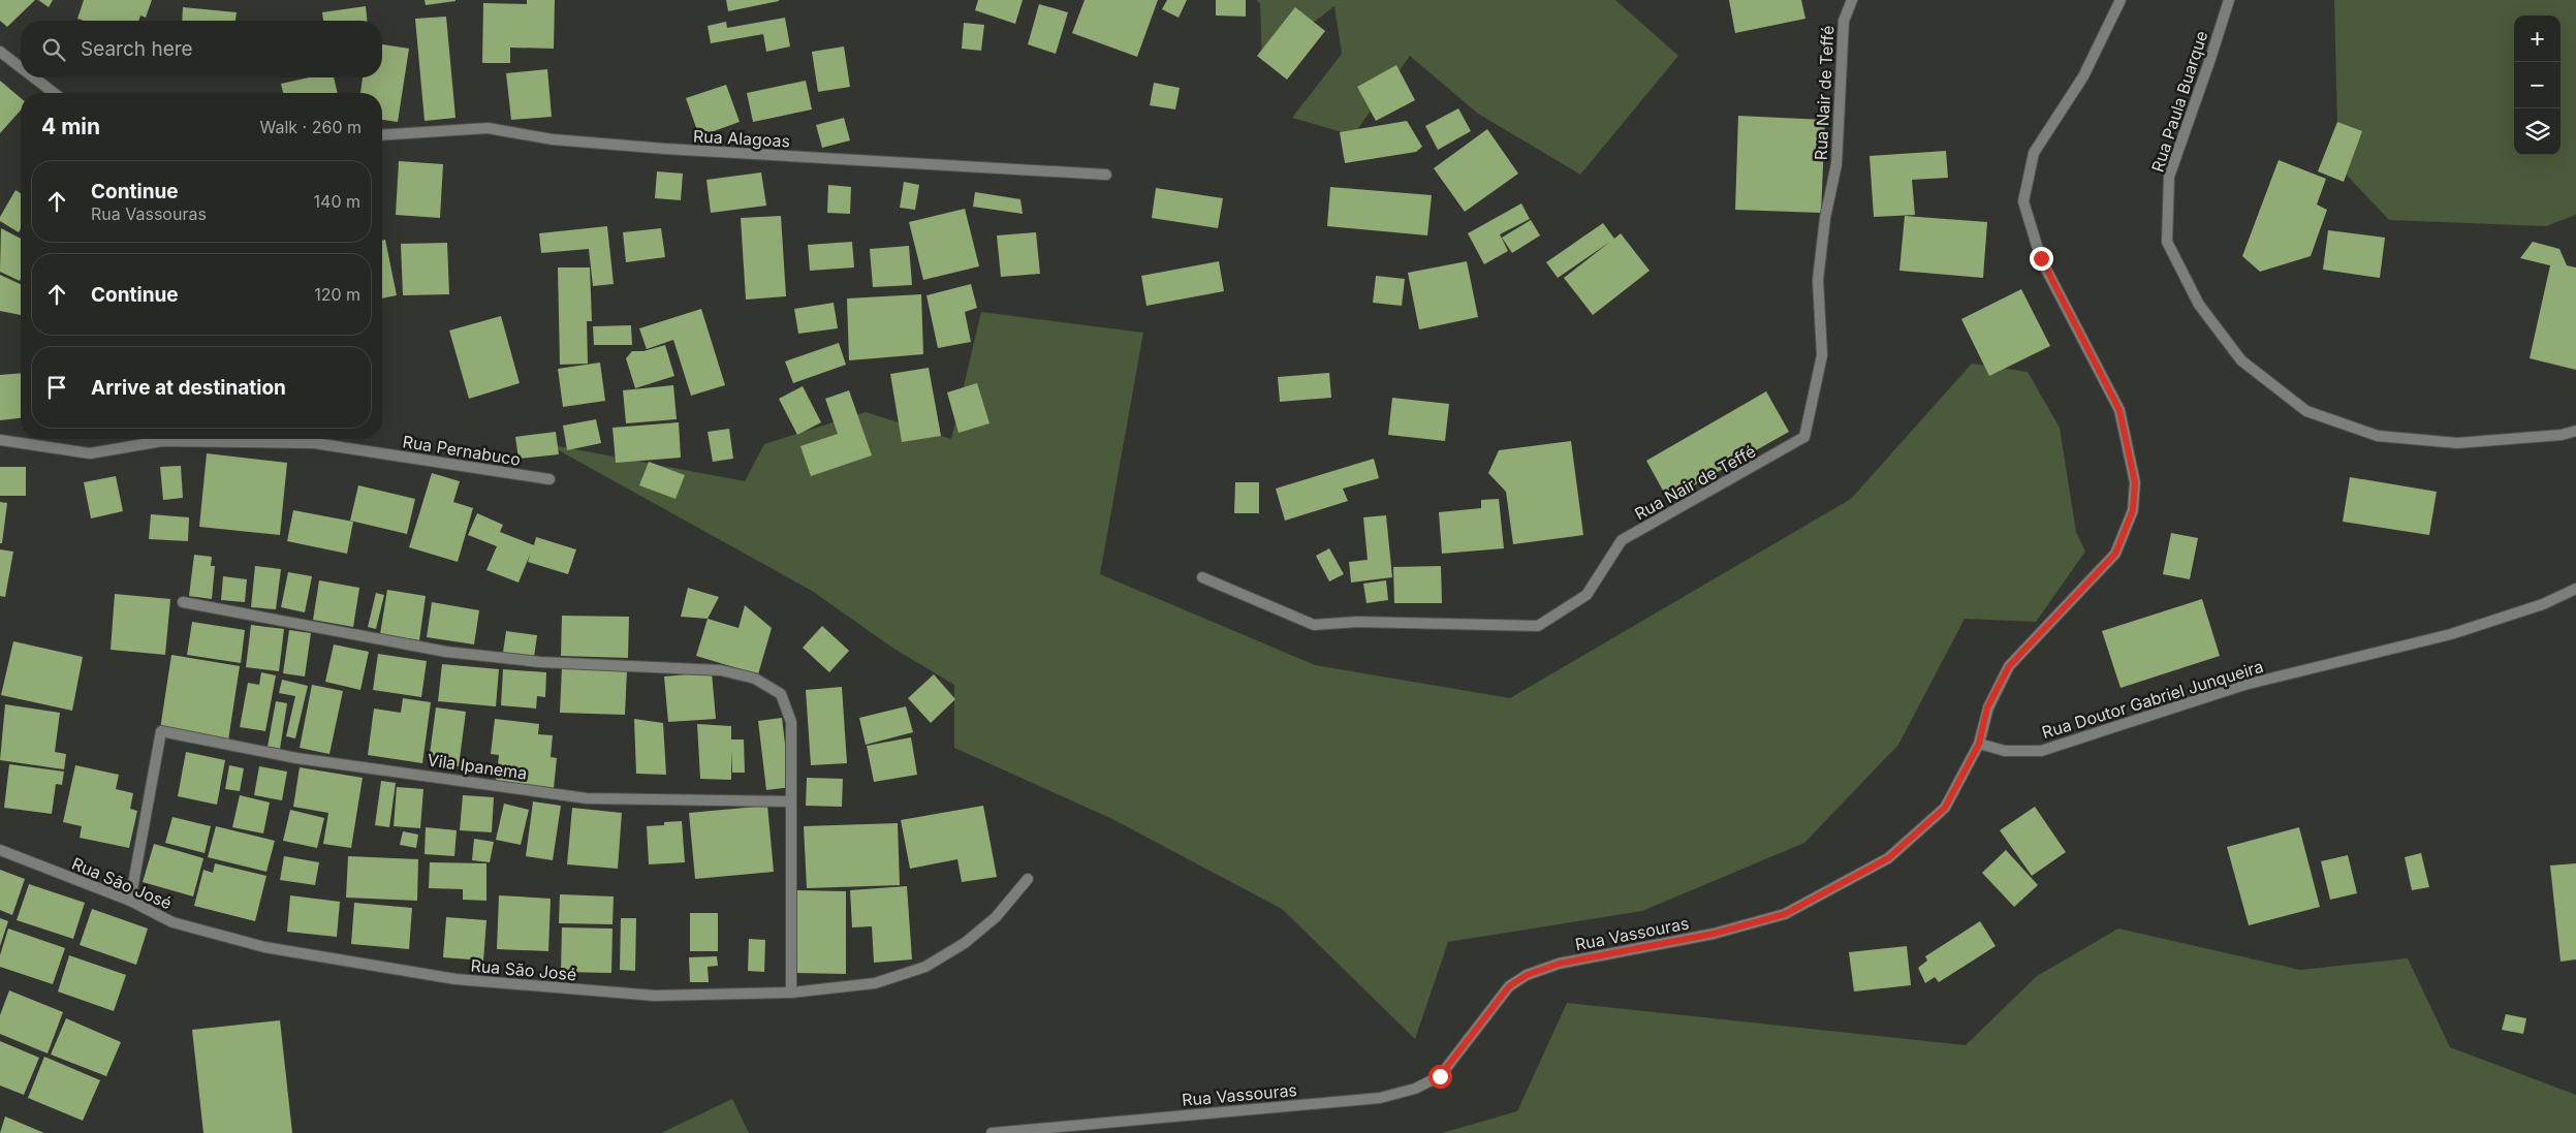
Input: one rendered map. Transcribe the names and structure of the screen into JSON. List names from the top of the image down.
{
  "streets": {
    "street": [
      "Rua Nair de Teffé",
      "Rua Paula Buarque",
      "Rua Alagoas",
      "Rua Pernabuco",
      "Rua Doutor Gabriel Junqueira",
      "Vila Ipanema",
      "Rua São José",
      "Rua Vassouras"
    ]
  },
  "crossings": [
    ["Rua Doutor Gabriel Junqueira", "Rua Vassouras"],
    ["Vila Ipanema", "Rua São José"]
  ],
  "page": {
    "map_buttons": ["+", "−"],
    "search": "Search here",
    "heading": ["4 min", "Walk · 260 m"],
    "list": [
      ["Continue", "Rua Vassouras", "140 m"],
      ["Continue", "120 m"],
      "Arrive at destination"
    ]
  }
}
